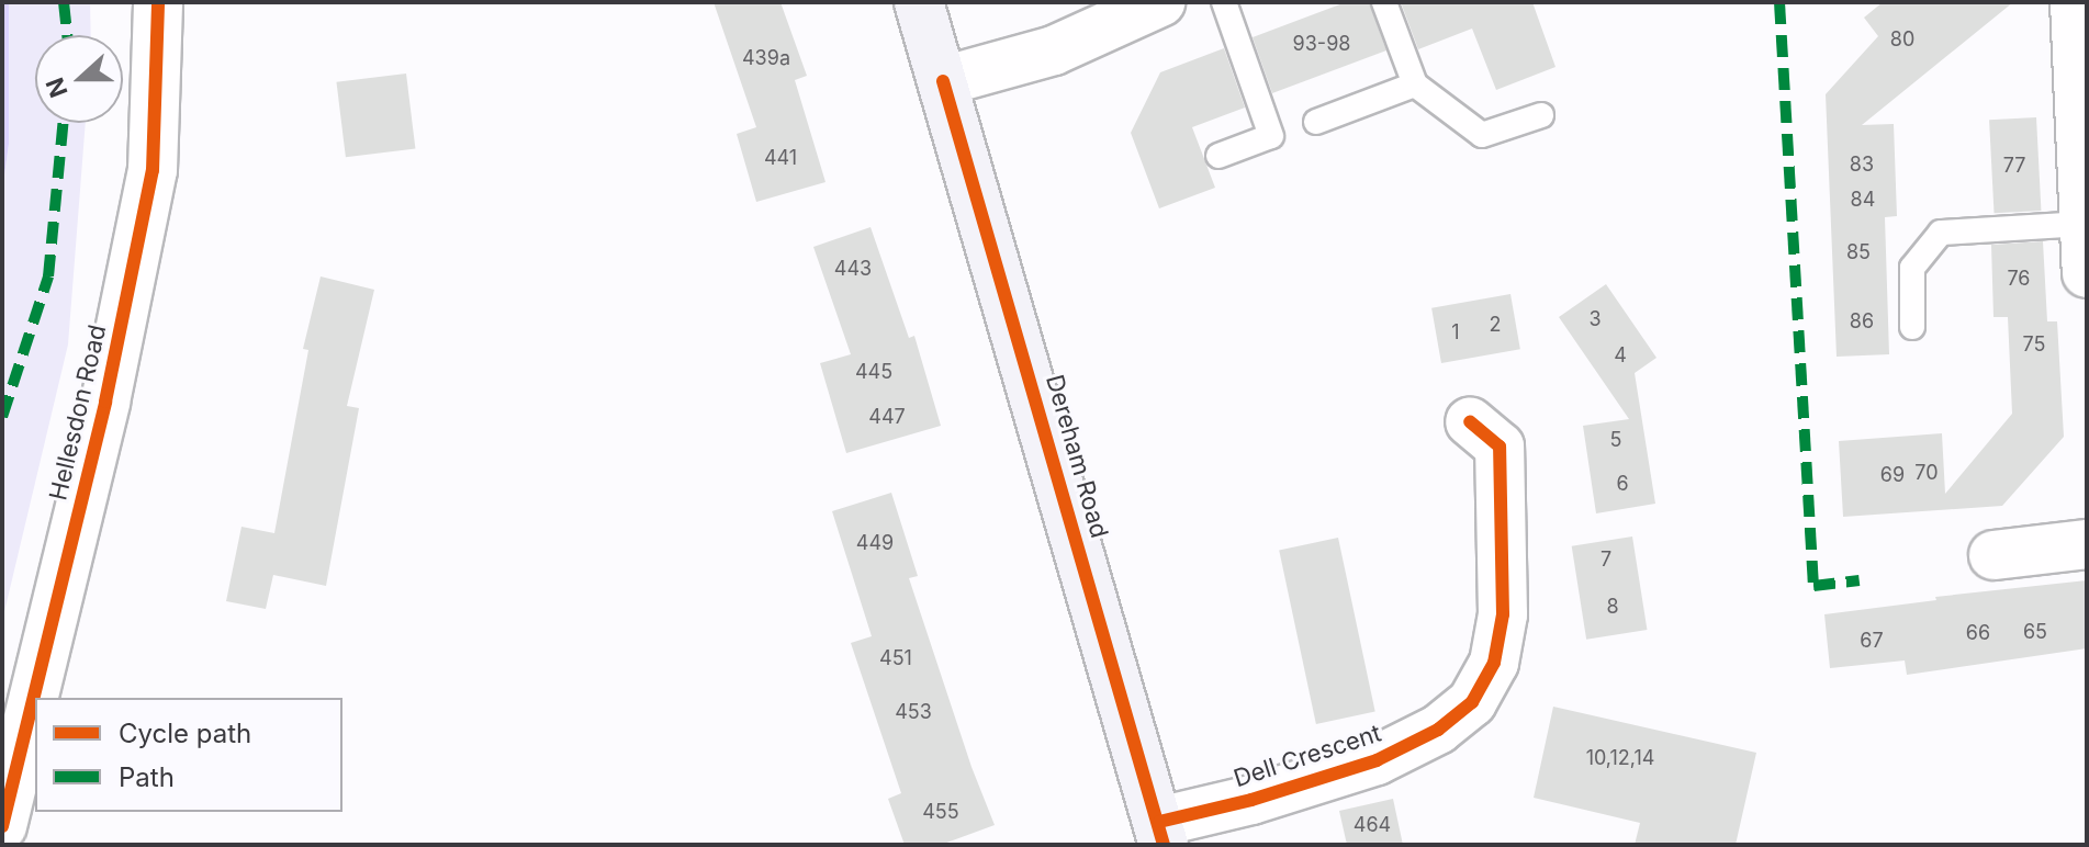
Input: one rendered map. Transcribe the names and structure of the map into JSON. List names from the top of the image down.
{
  "streets": {
    "highway": ["Dereham Road"],
    "street": ["Hellesdon Road", "Dell Crescent"]
  },
  "crossings": [
    ["Dereham Road", "Dell Crescent"]
  ],
  "house_numbers": [
    "80",
    "93-98",
    "439a",
    "441",
    "83",
    "77",
    "84",
    "85",
    "443",
    "76",
    "3",
    "86",
    "2",
    "1",
    "75",
    "4",
    "445",
    "447",
    "5",
    "70",
    "69",
    "6",
    "449",
    "7",
    "8",
    "65",
    "66",
    "67",
    "451",
    "453",
    "10,12,14",
    "455",
    "464"
  ],
  "legend": ["Cycle path", "Path"],
  "north": "left"
}
